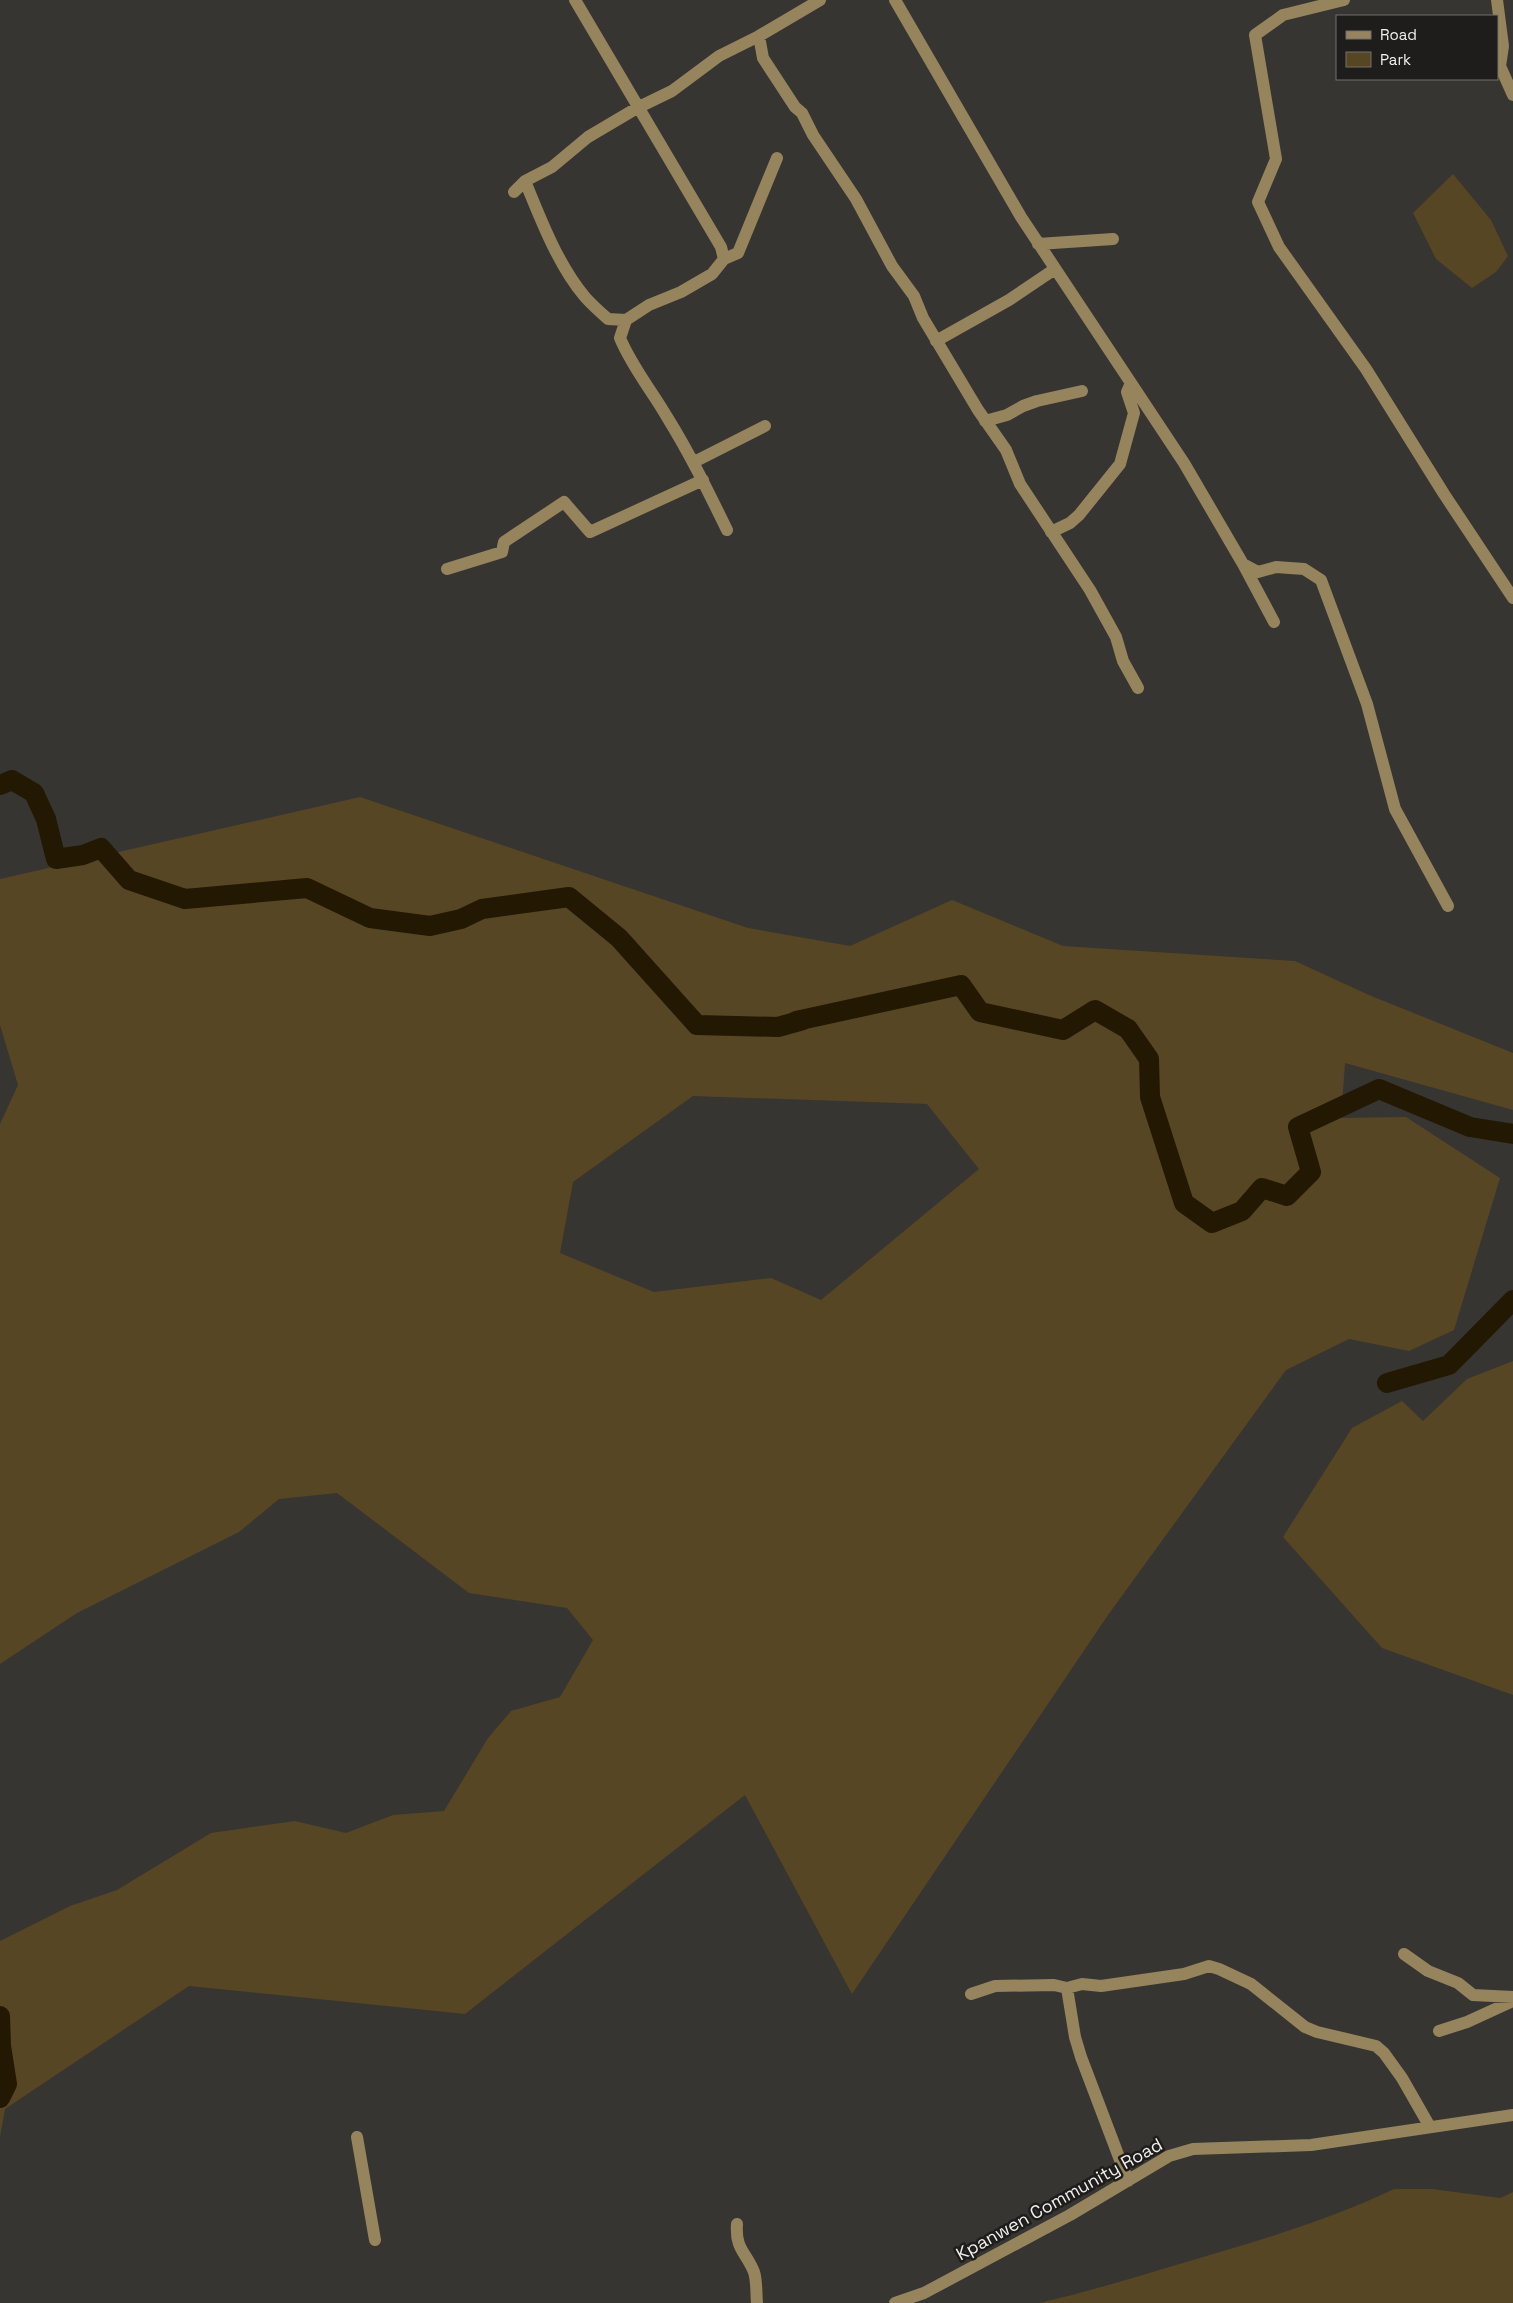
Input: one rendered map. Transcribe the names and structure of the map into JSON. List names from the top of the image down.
{
  "streets": {
    "street": ["Kpanwen Community Road"]
  },
  "legend": ["Road", "Park"]
}
